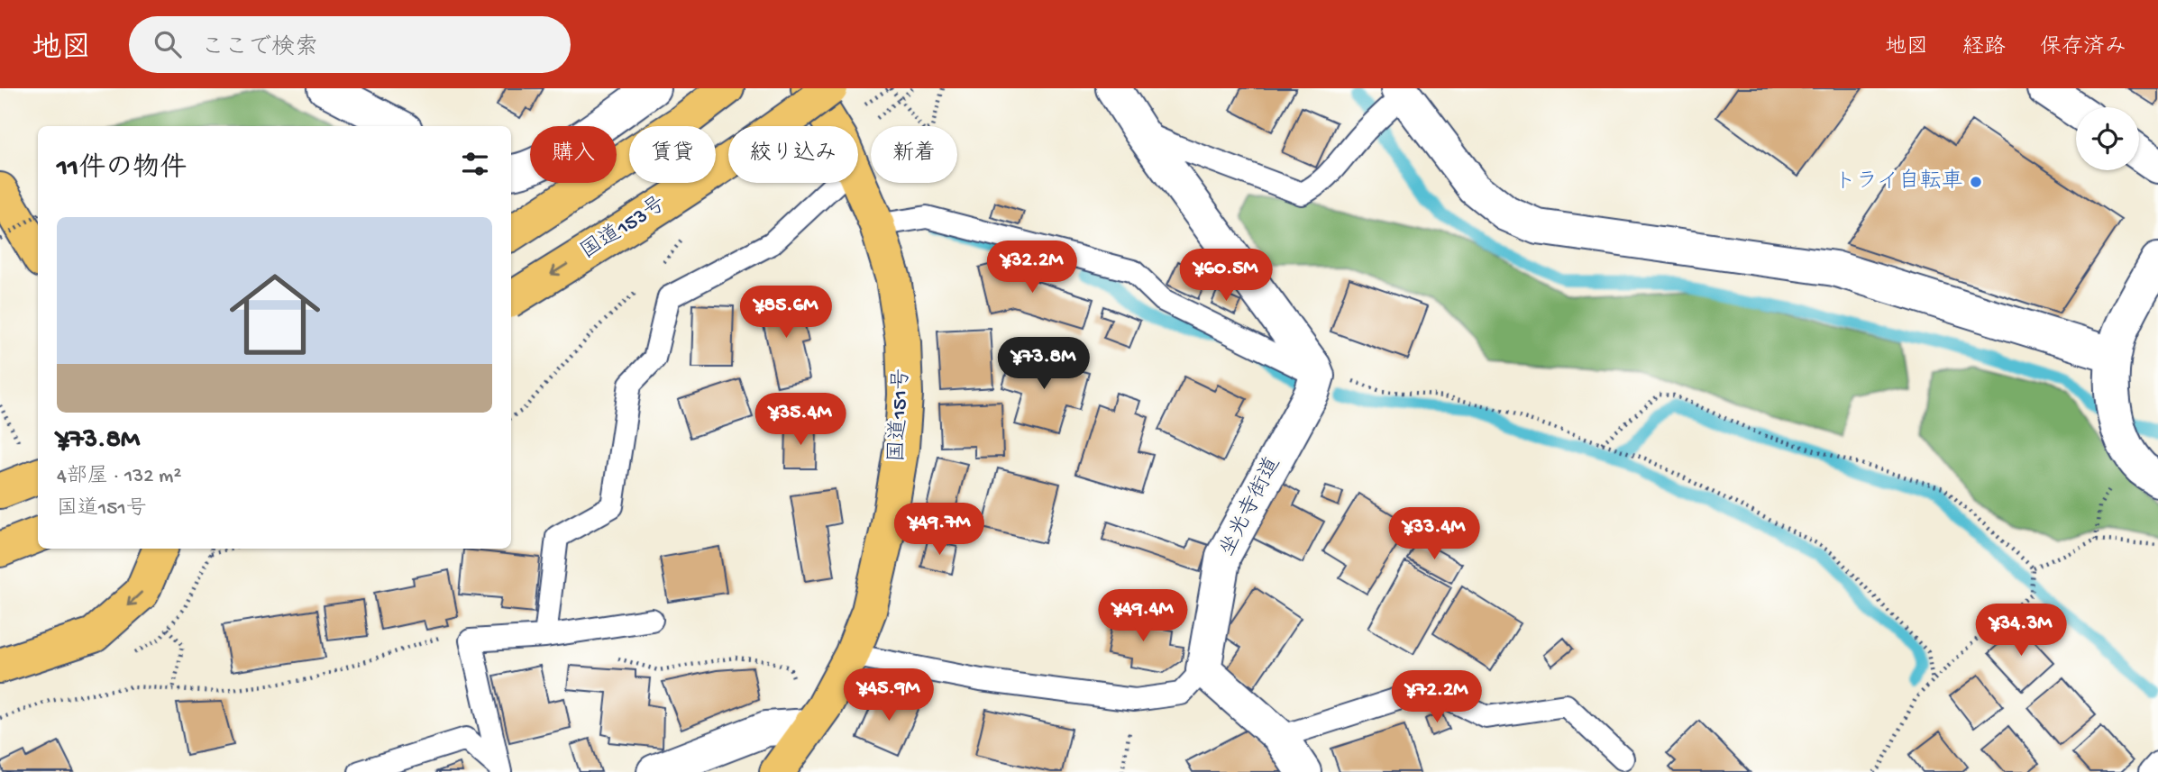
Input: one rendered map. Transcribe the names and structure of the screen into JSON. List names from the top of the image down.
{
  "streets": {
    "highway": ["国道153号", "国道151号"],
    "street": ["坐光寺街道"]
  },
  "places": ["トライ自転車"],
  "page": {
    "header": "地図",
    "search": "ここで検索",
    "nav": ["地図", "経路", "保存済み"],
    "chip": [
      "購入",
      "賃貸",
      "絞り込み",
      "新着"
    ],
    "heading": "11件の物件",
    "list": [
      {
        "name": "¥73.8M",
        "note": "4部屋 · 132 m² · 国道151号"
      }
    ],
    "price": [
      "¥32.2M",
      "¥60.5M",
      "¥85.6M",
      "¥73.8M",
      "¥35.4M",
      "¥49.7M",
      "¥33.4M",
      "¥49.4M",
      "¥34.3M",
      "¥45.9M",
      "¥72.2M"
    ]
  }
}
